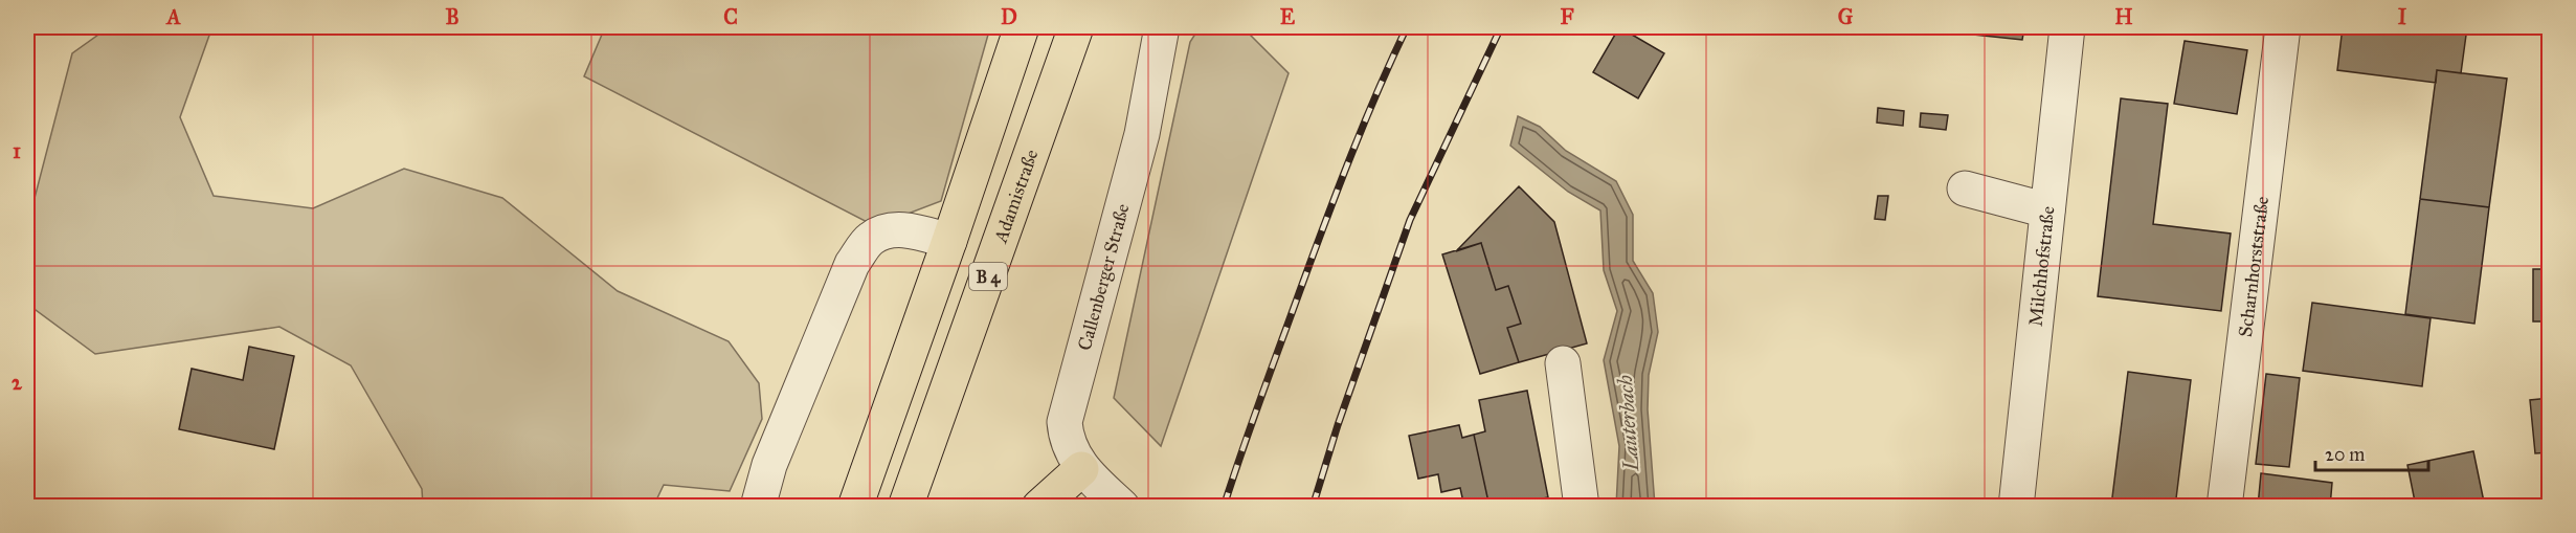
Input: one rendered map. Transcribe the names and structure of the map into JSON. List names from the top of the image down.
{
  "streets": {
    "highway": ["Adamistraße", "B 4"],
    "street": ["Milchhofstraße", "Scharnhorststraße", "Callenberger Straße"]
  },
  "water": ["Lauterbach"],
  "scale_bar": "20 m",
  "grid": {
    "columns": [
      "A",
      "B",
      "C",
      "D",
      "E",
      "F",
      "G",
      "H",
      "I"
    ],
    "rows": ["1", "2"]
  }
}
